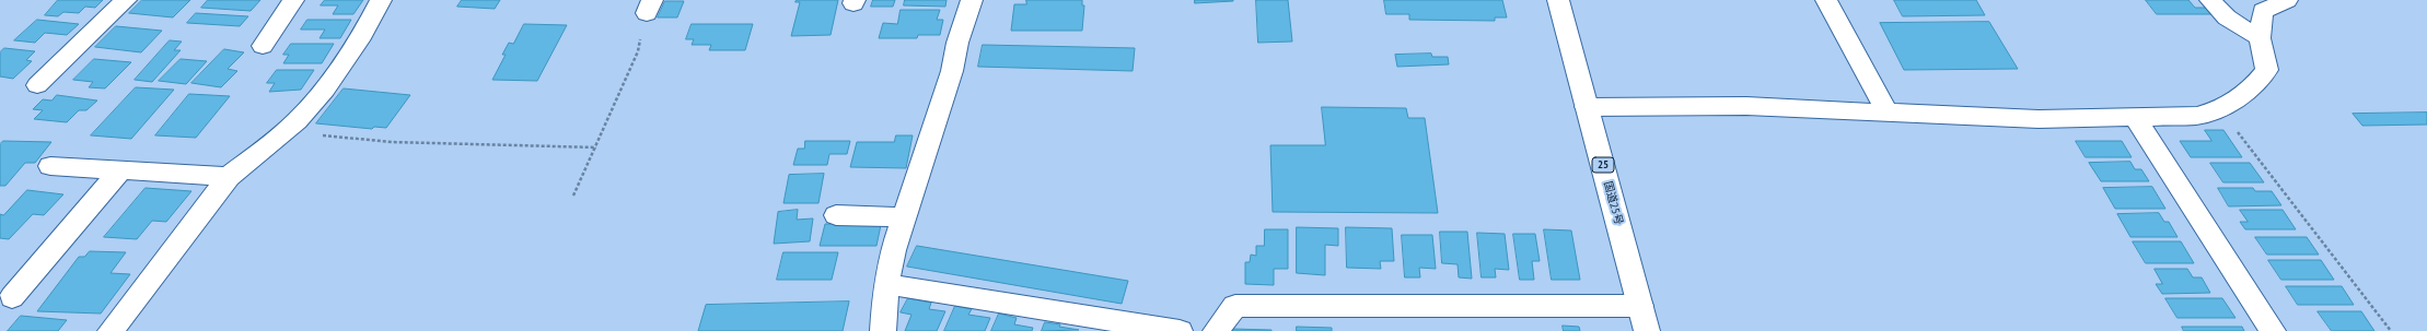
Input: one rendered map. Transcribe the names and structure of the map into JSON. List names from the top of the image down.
{
  "streets": {
    "main road": ["25", "国道25号"]
  }
}
